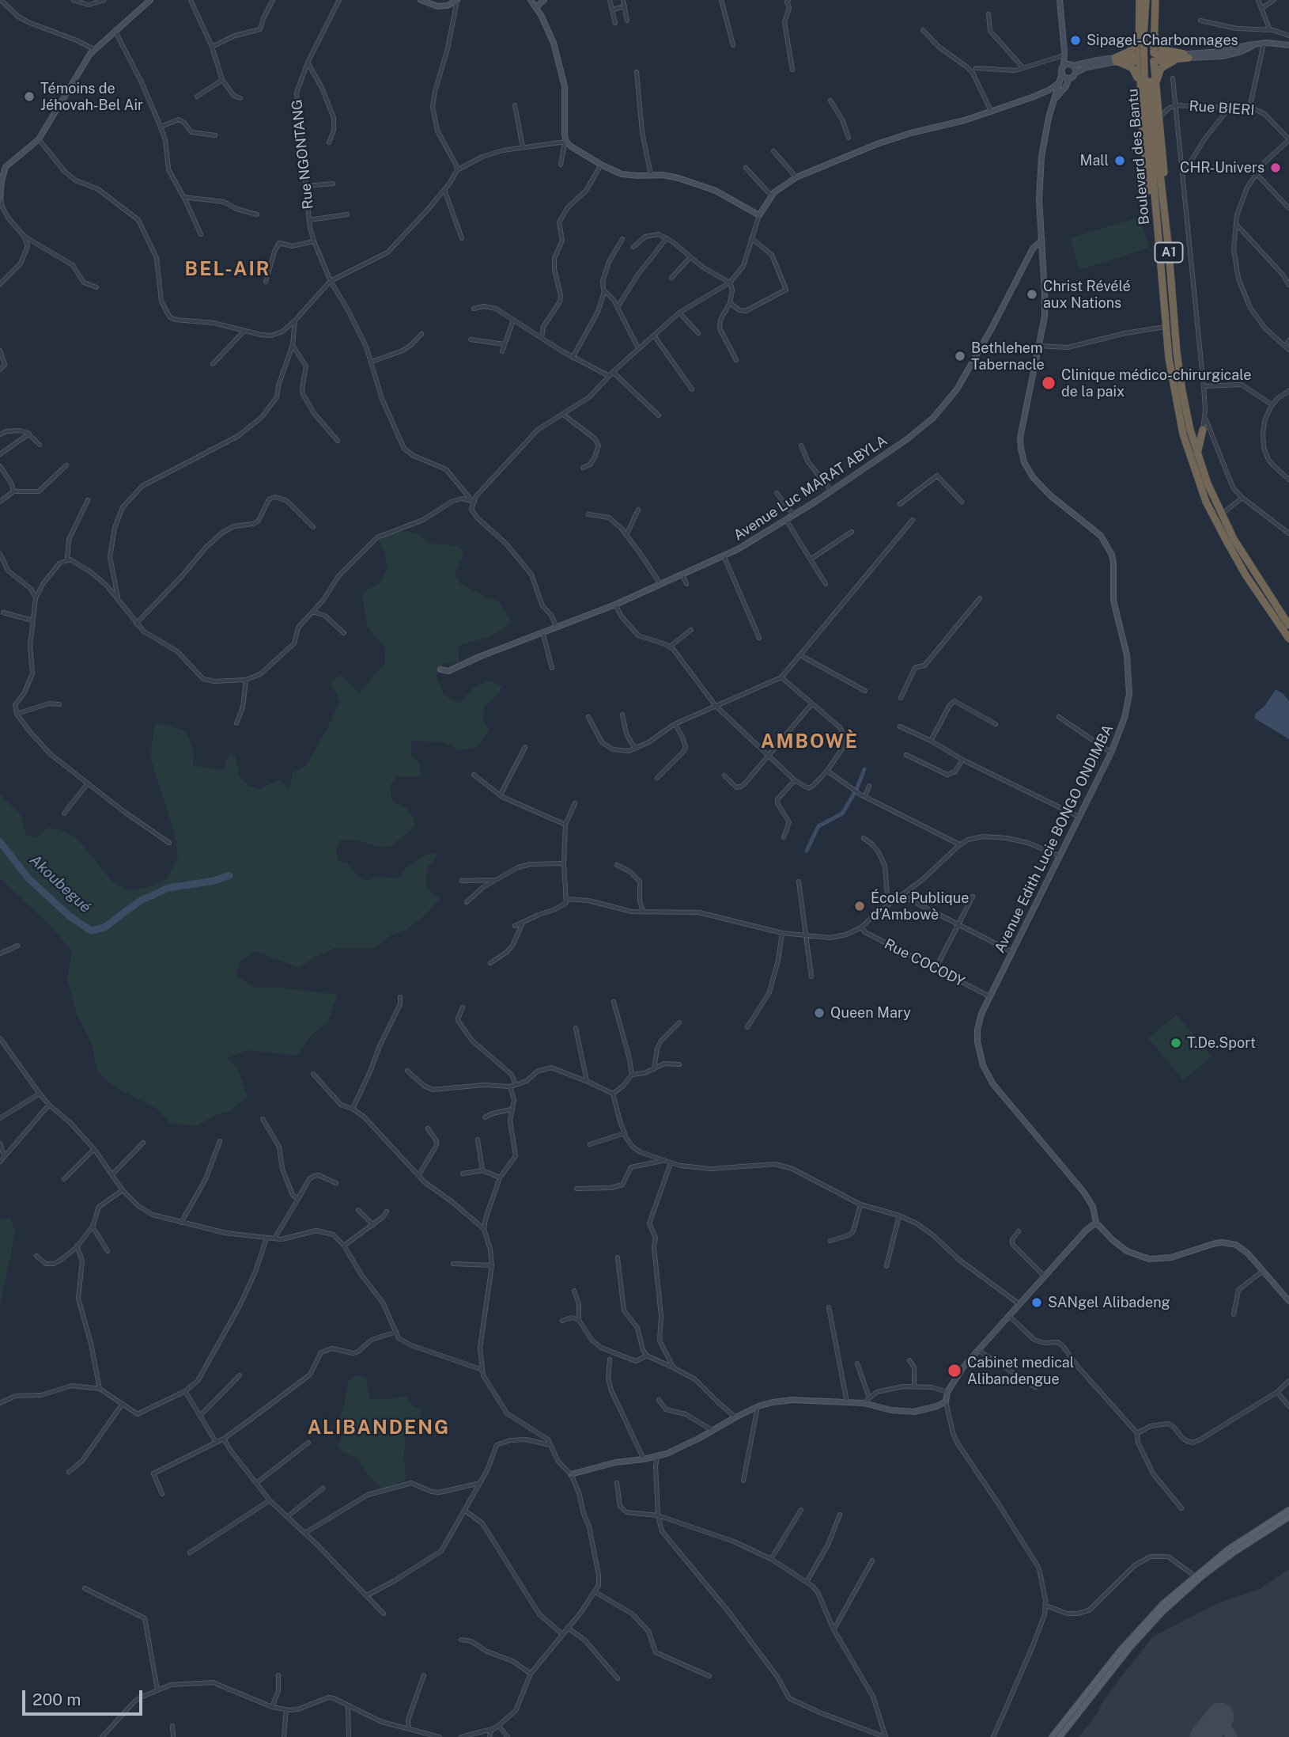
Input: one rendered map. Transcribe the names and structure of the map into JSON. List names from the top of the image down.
{
  "streets": {
    "highway": ["Boulevard des Bantu", "A1"],
    "street": [
      "Rue BIERI",
      "Rue NGONTANG",
      "Avenue Luc MARAT ABYLA",
      "Avenue Edith Lucie BONGO ONDIMBA",
      "Rue COCODY"
    ]
  },
  "crossings": [
    ["Rue NGONTANG", "Avenue Luc MARAT ABYLA"],
    ["Avenue Luc MARAT ABYLA", "Avenue Edith Lucie BONGO ONDIMBA"],
    ["Avenue Edith Lucie BONGO ONDIMBA", "Rue COCODY"]
  ],
  "districts": ["BEL-AIR", "AMBOWÈ", "ALIBANDENG"],
  "water": ["Akoubegué"],
  "places": [
    "Sipagel-Charbonnages",
    "Témoins de Jéhovah-Bel Air",
    "Mall",
    "CHR-Univers",
    "Christ Révélé aux Nations",
    "Bethlehem Tabernacle",
    "Clinique médico-chirurgicale de la paix",
    "École Publique d’Ambowè",
    "Queen Mary",
    "T.De.Sport",
    "SANgel Alibadeng",
    "Cabinet medical Alibandengue"
  ],
  "scale_bar": "200 m"
}
